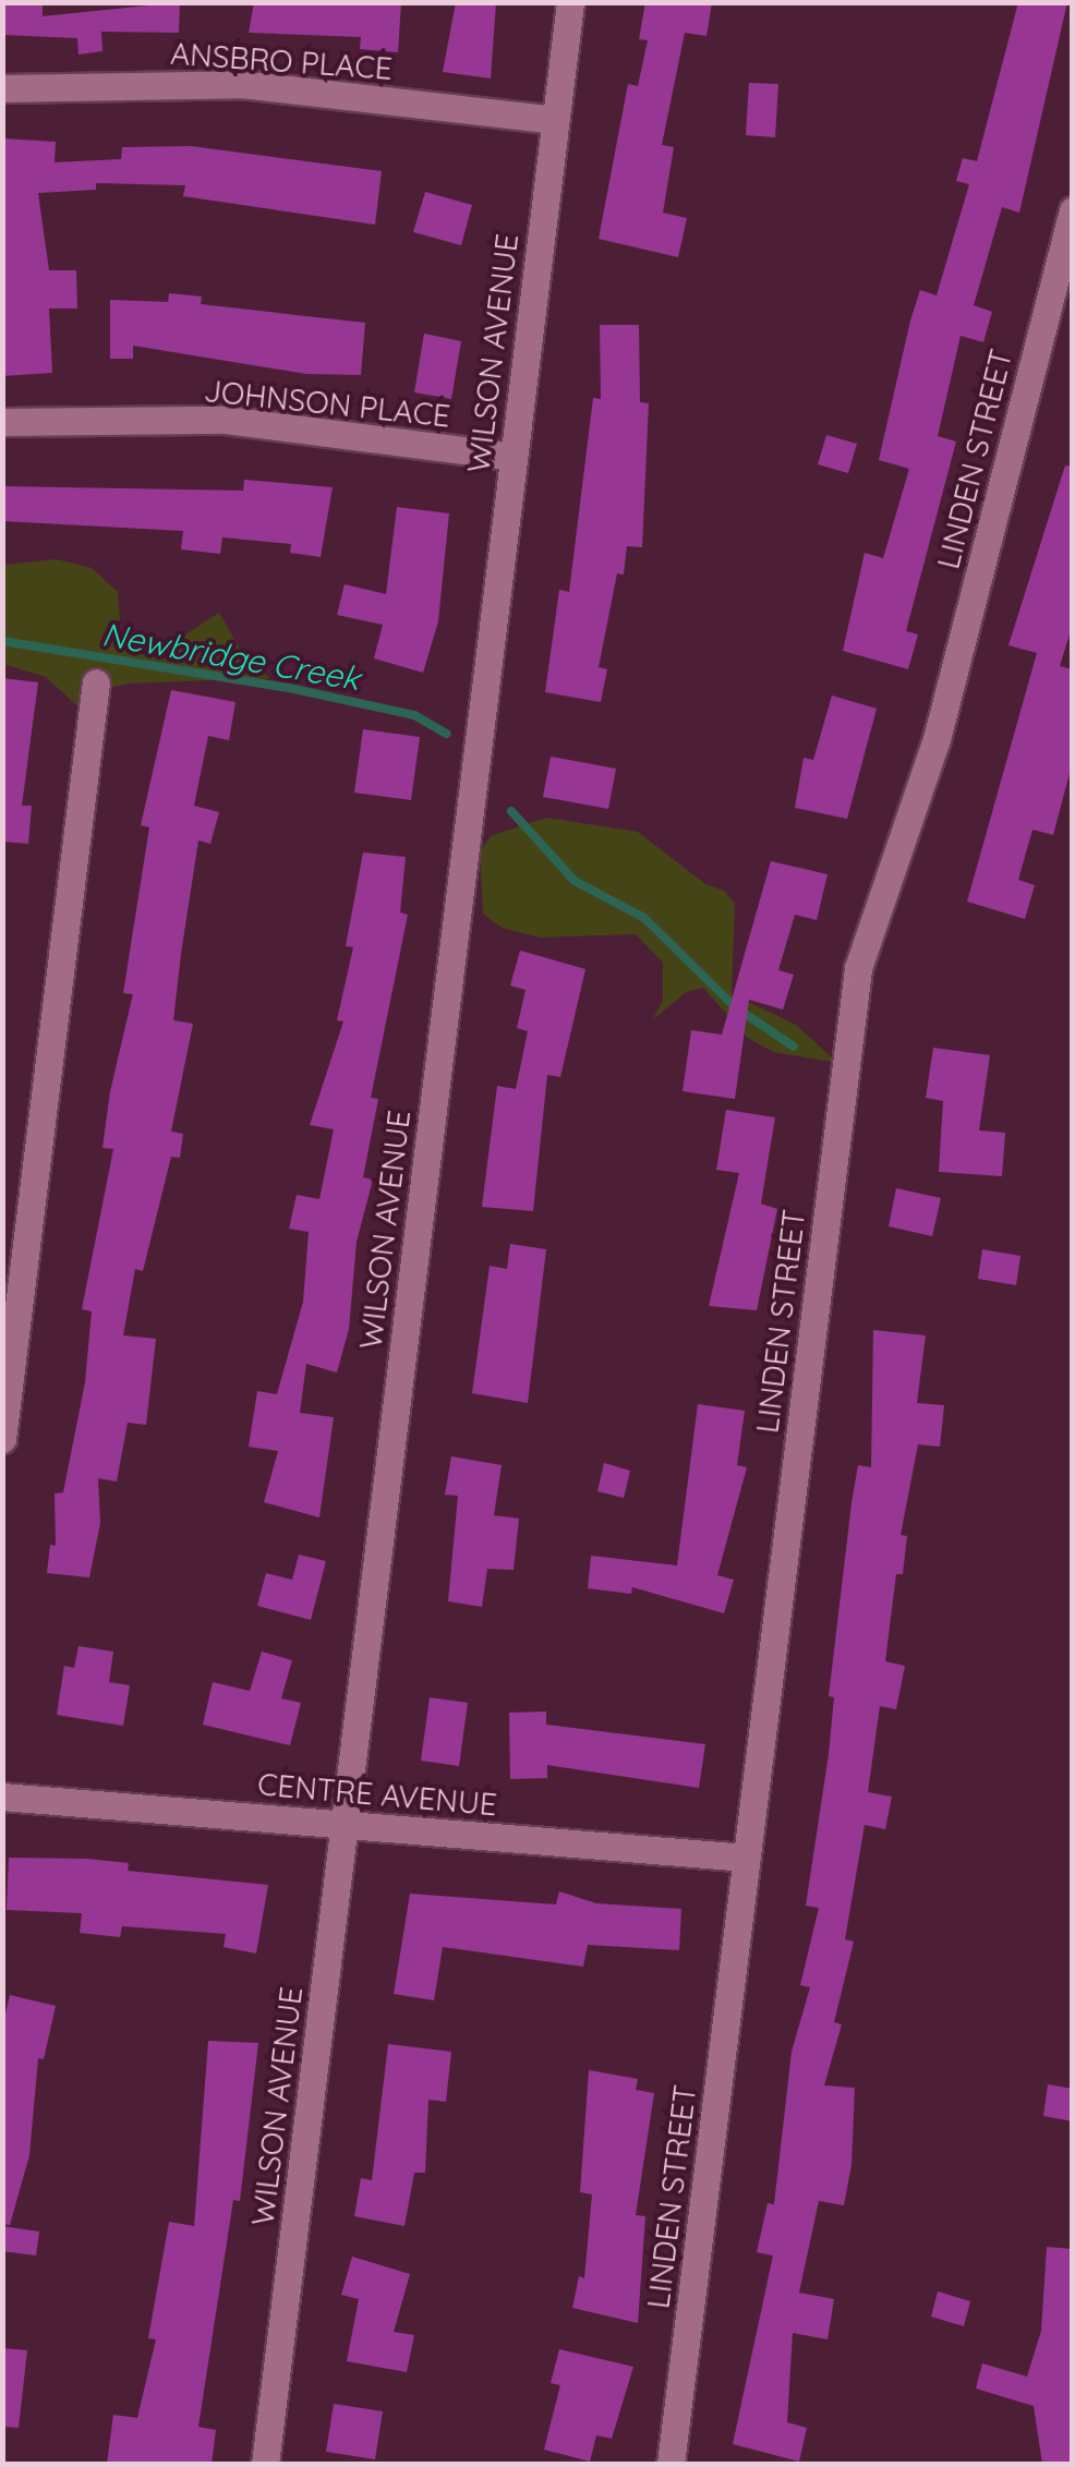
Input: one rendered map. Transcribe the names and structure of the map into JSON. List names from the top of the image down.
{
  "streets": {
    "street": [
      "ANSBRO PLACE",
      "WILSON AVENUE",
      "JOHNSON PLACE",
      "LINDEN STREET",
      "CENTRE AVENUE"
    ]
  },
  "crossings": [
    ["ANSBRO PLACE", "WILSON AVENUE"],
    ["WILSON AVENUE", "JOHNSON PLACE"],
    ["WILSON AVENUE", "CENTRE AVENUE"],
    ["LINDEN STREET", "CENTRE AVENUE"]
  ],
  "water": ["Newbridge Creek"]
}
